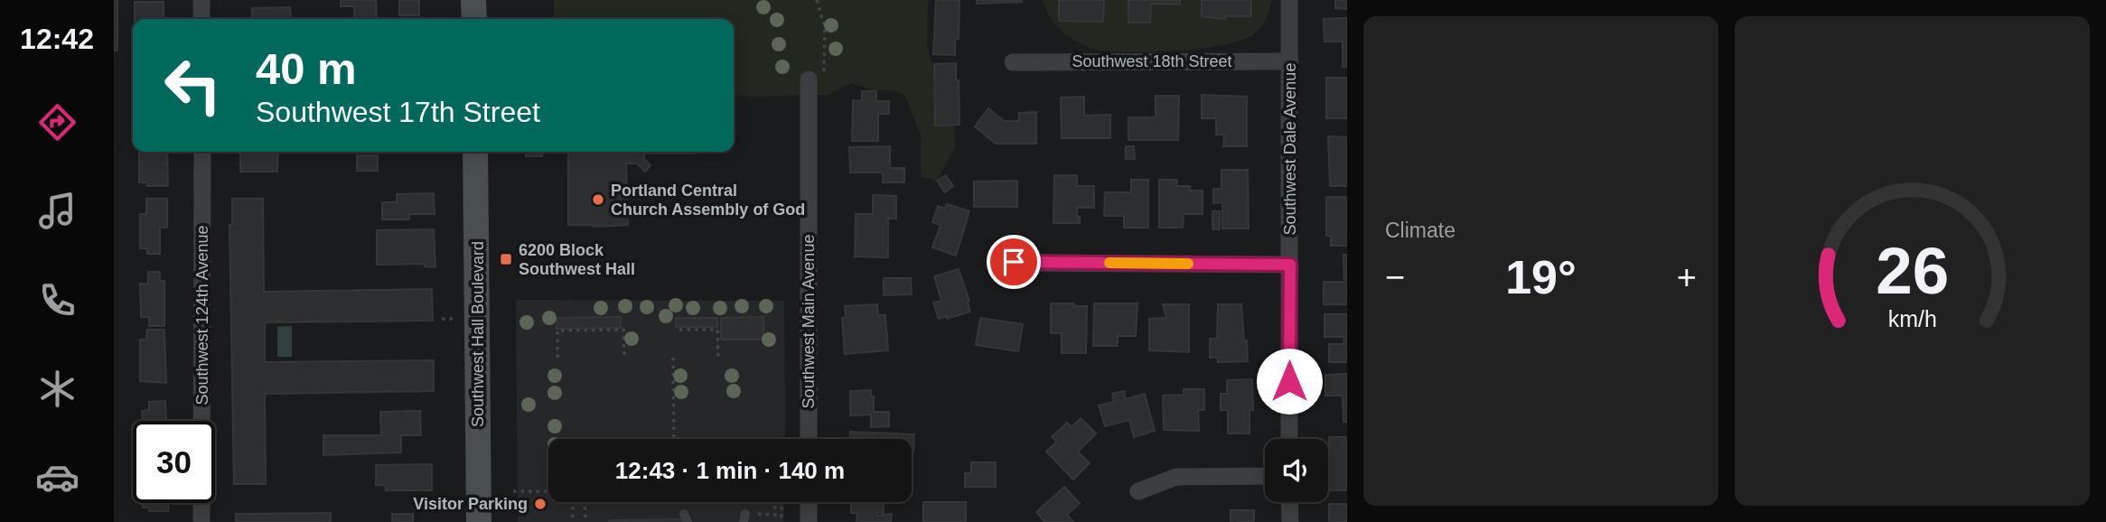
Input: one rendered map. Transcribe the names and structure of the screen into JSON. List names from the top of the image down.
{
  "streets": {
    "main road": ["Southwest Hall Boulevard"],
    "street": [
      "Southwest 18th Street",
      "Southwest Dale Avenue",
      "Southwest 124th Avenue",
      "Southwest Main Avenue"
    ]
  },
  "crossings": [
    ["Southwest 18th Street", "Southwest Dale Avenue"]
  ],
  "places": {
    "other": ["Portland Central Church Assembly of God", "Visitor Parking"],
    "transit": ["6200 Block Southwest Hall"]
  },
  "page": {
    "tabs": "12:42",
    "tile": "Climate",
    "turn": ["40 m", "Southwest 17th Street"],
    "heat": ["−", "19°", "+"],
    "limit": "30",
    "trip": "12:43 · 1 min · 140 m",
    "gauge": ["26", "km/h"]
  }
}
